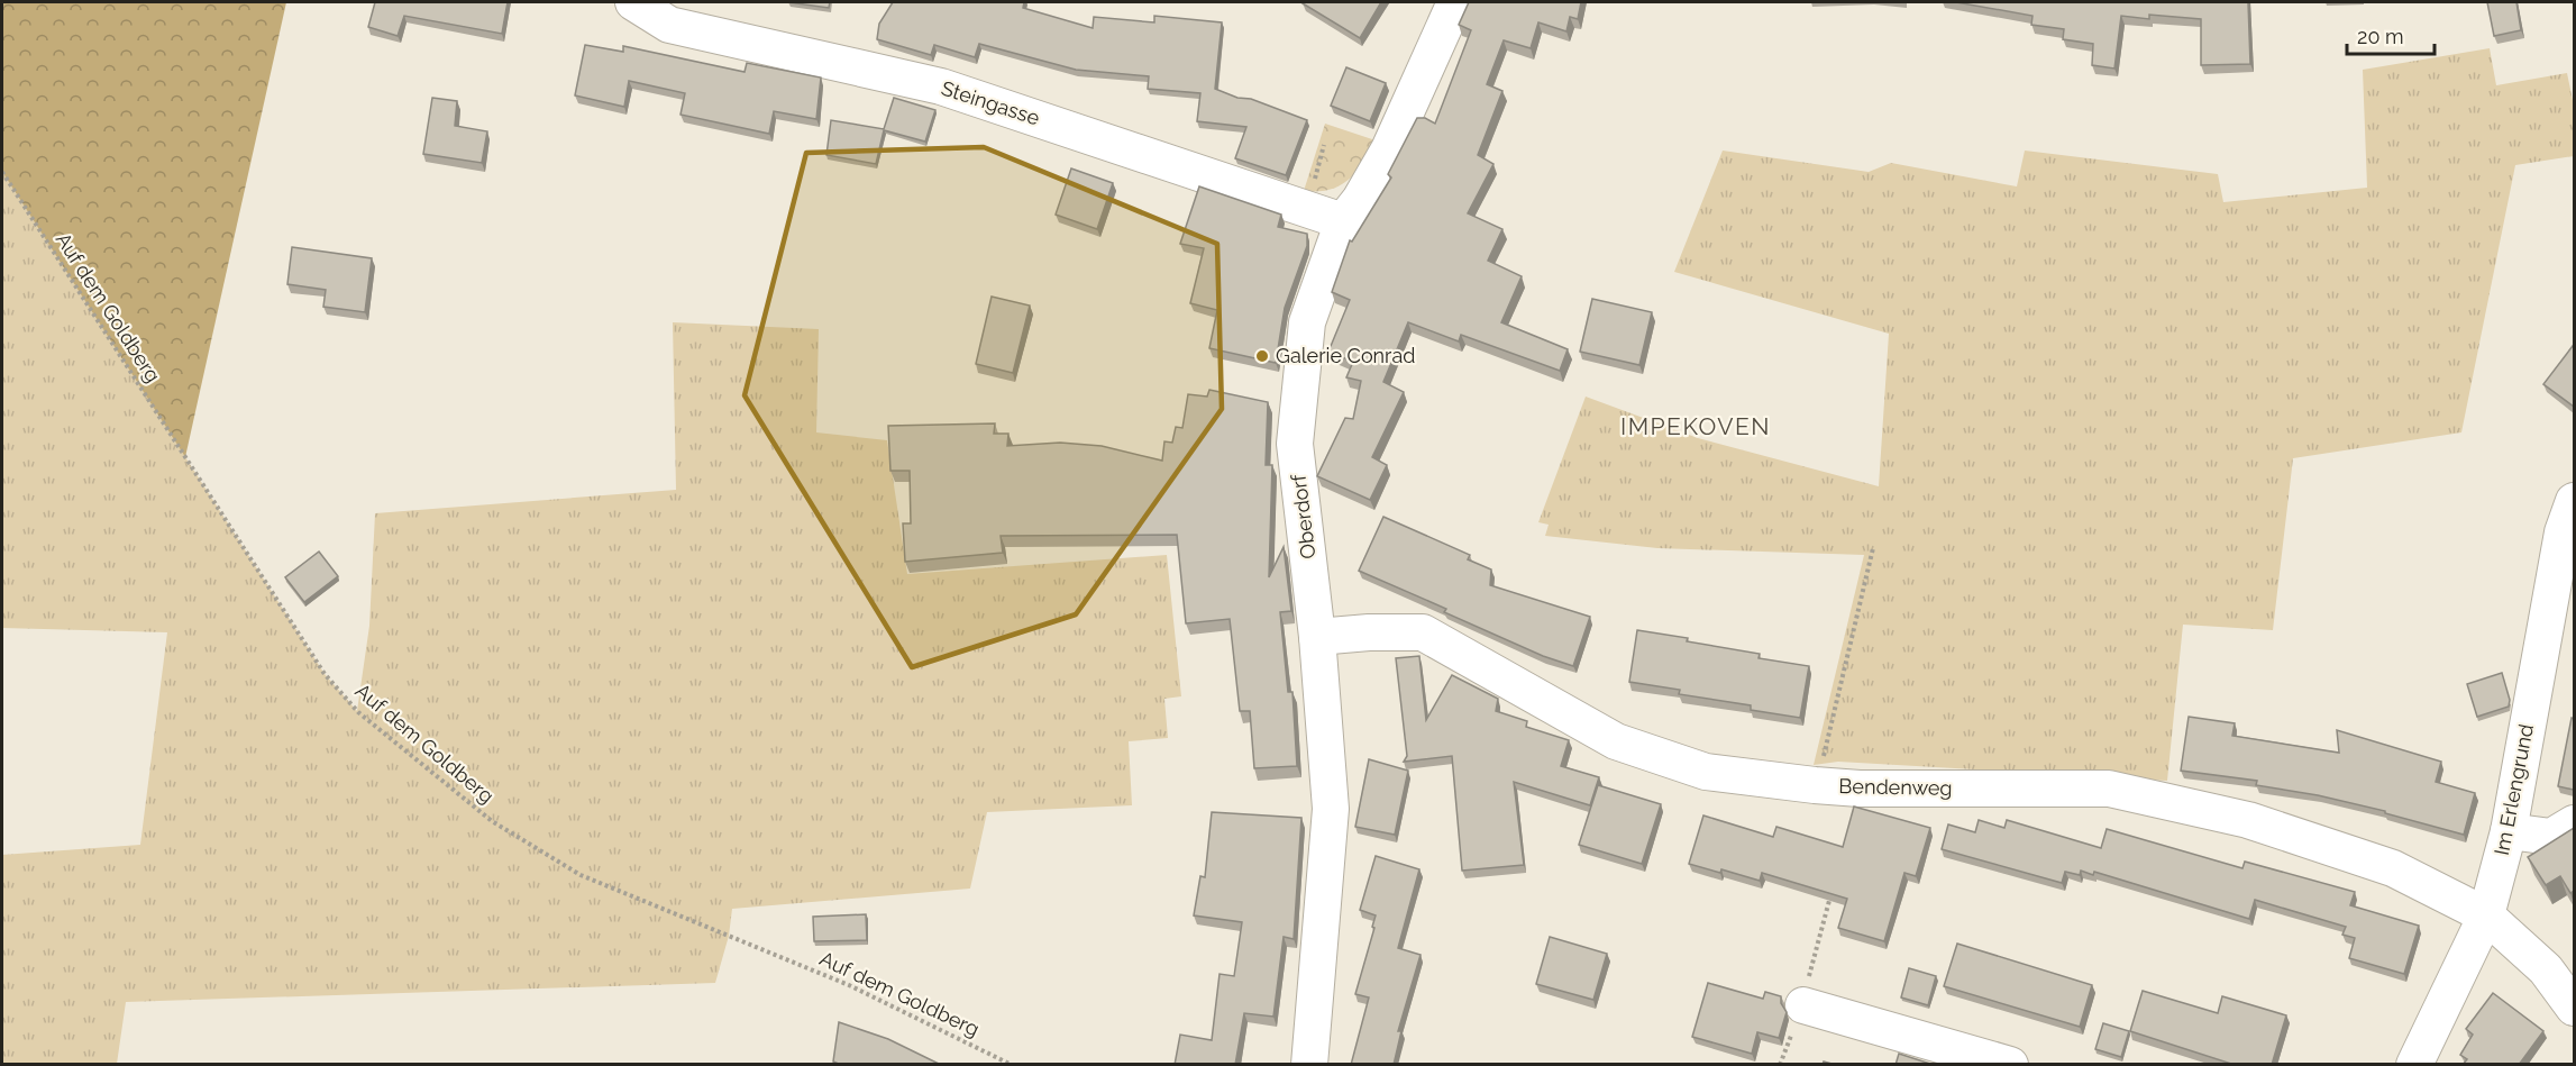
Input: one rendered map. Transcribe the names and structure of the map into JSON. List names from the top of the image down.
{
  "streets": {
    "street": [
      "Steingasse",
      "Oberdorf",
      "Bendenweg",
      "Im Erlengrund"
    ],
    "path": ["Auf dem Goldberg"]
  },
  "crossings": [
    ["Steingasse", "Oberdorf"],
    ["Oberdorf", "Bendenweg"],
    ["Bendenweg", "Im Erlengrund"]
  ],
  "districts": ["IMPEKOVEN"],
  "places": ["Galerie Conrad"],
  "scale_bar": "20 m"
}
